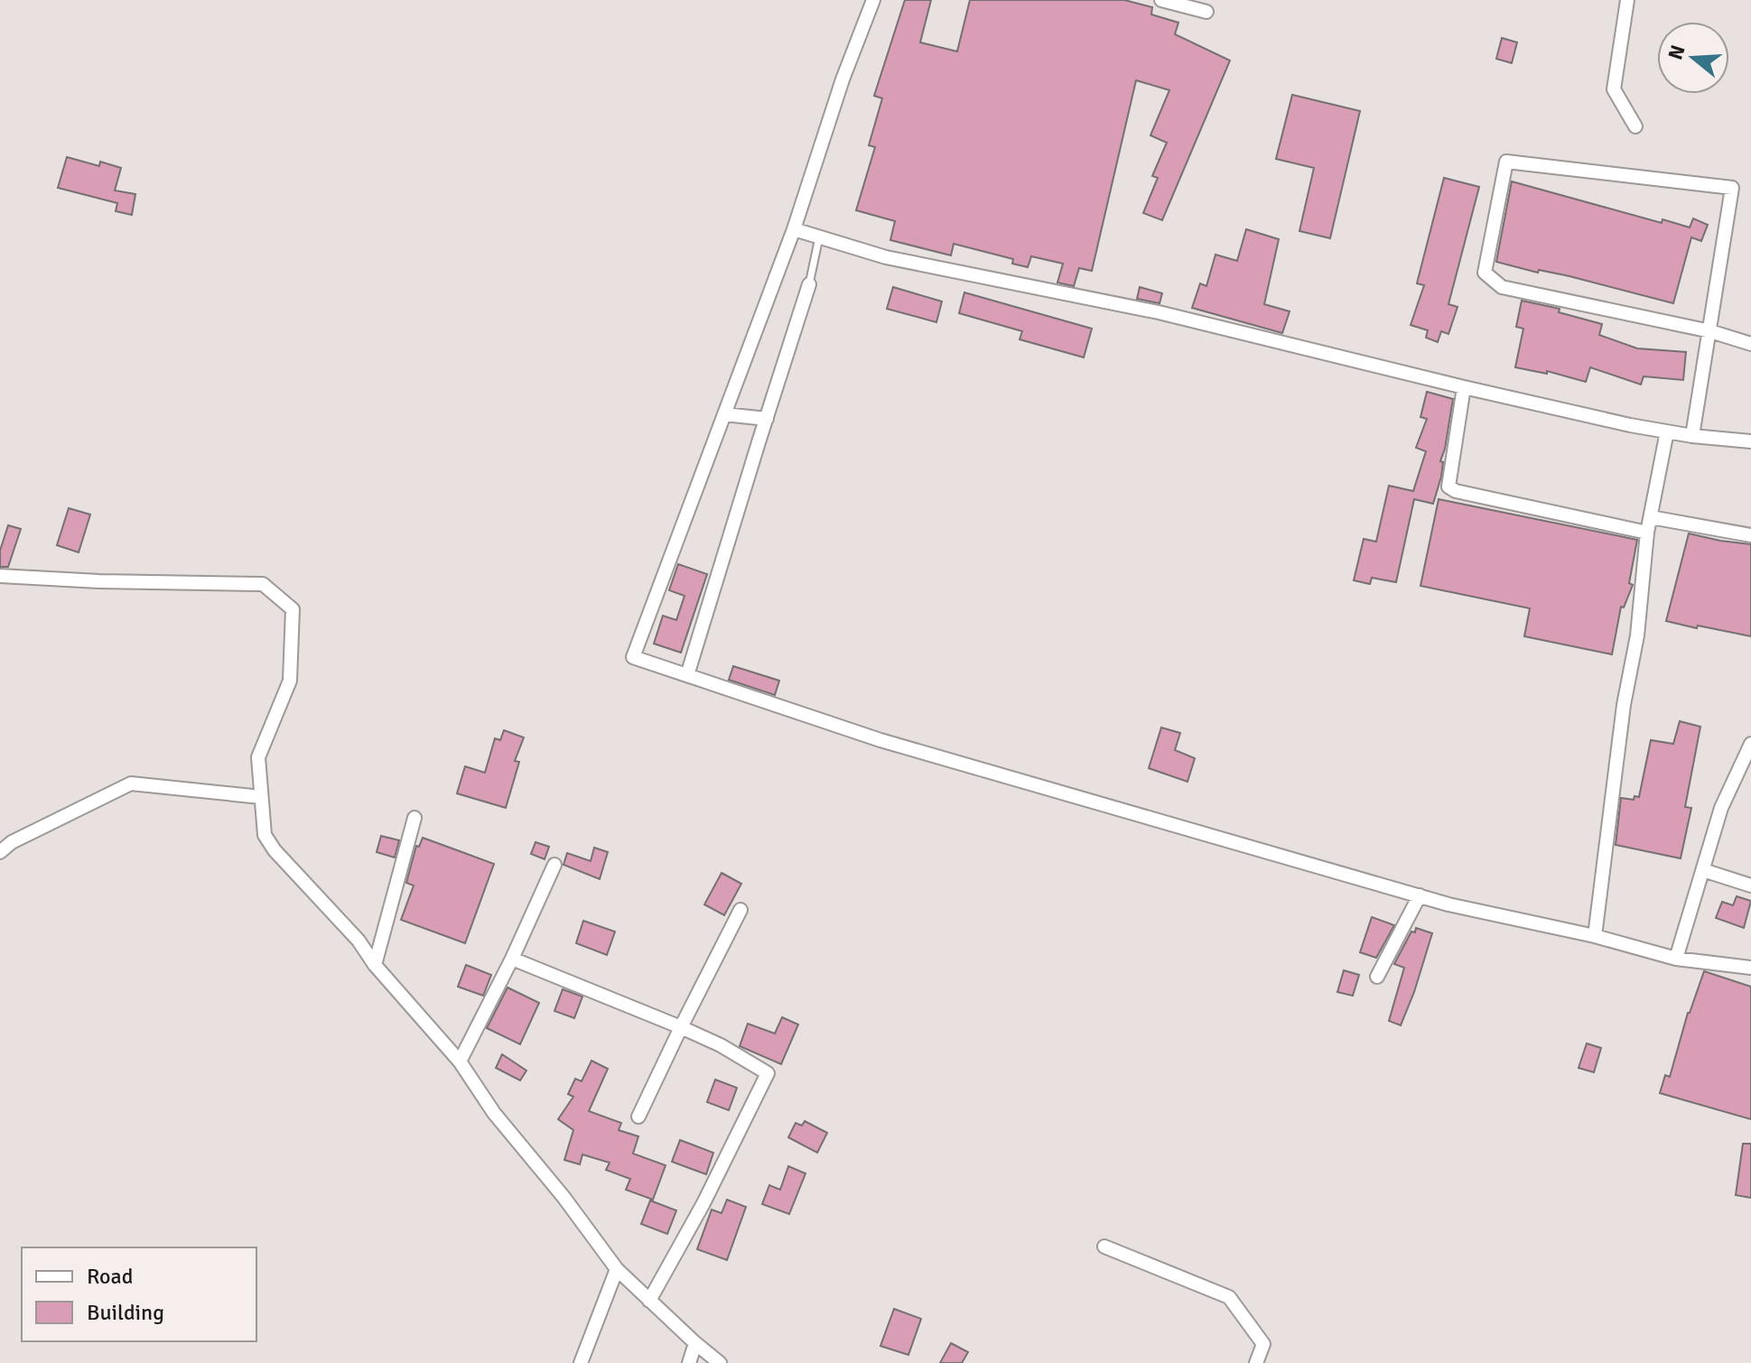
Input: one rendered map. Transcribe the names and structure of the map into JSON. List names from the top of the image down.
{
  "legend": ["Road", "Building"],
  "north": "left"
}
